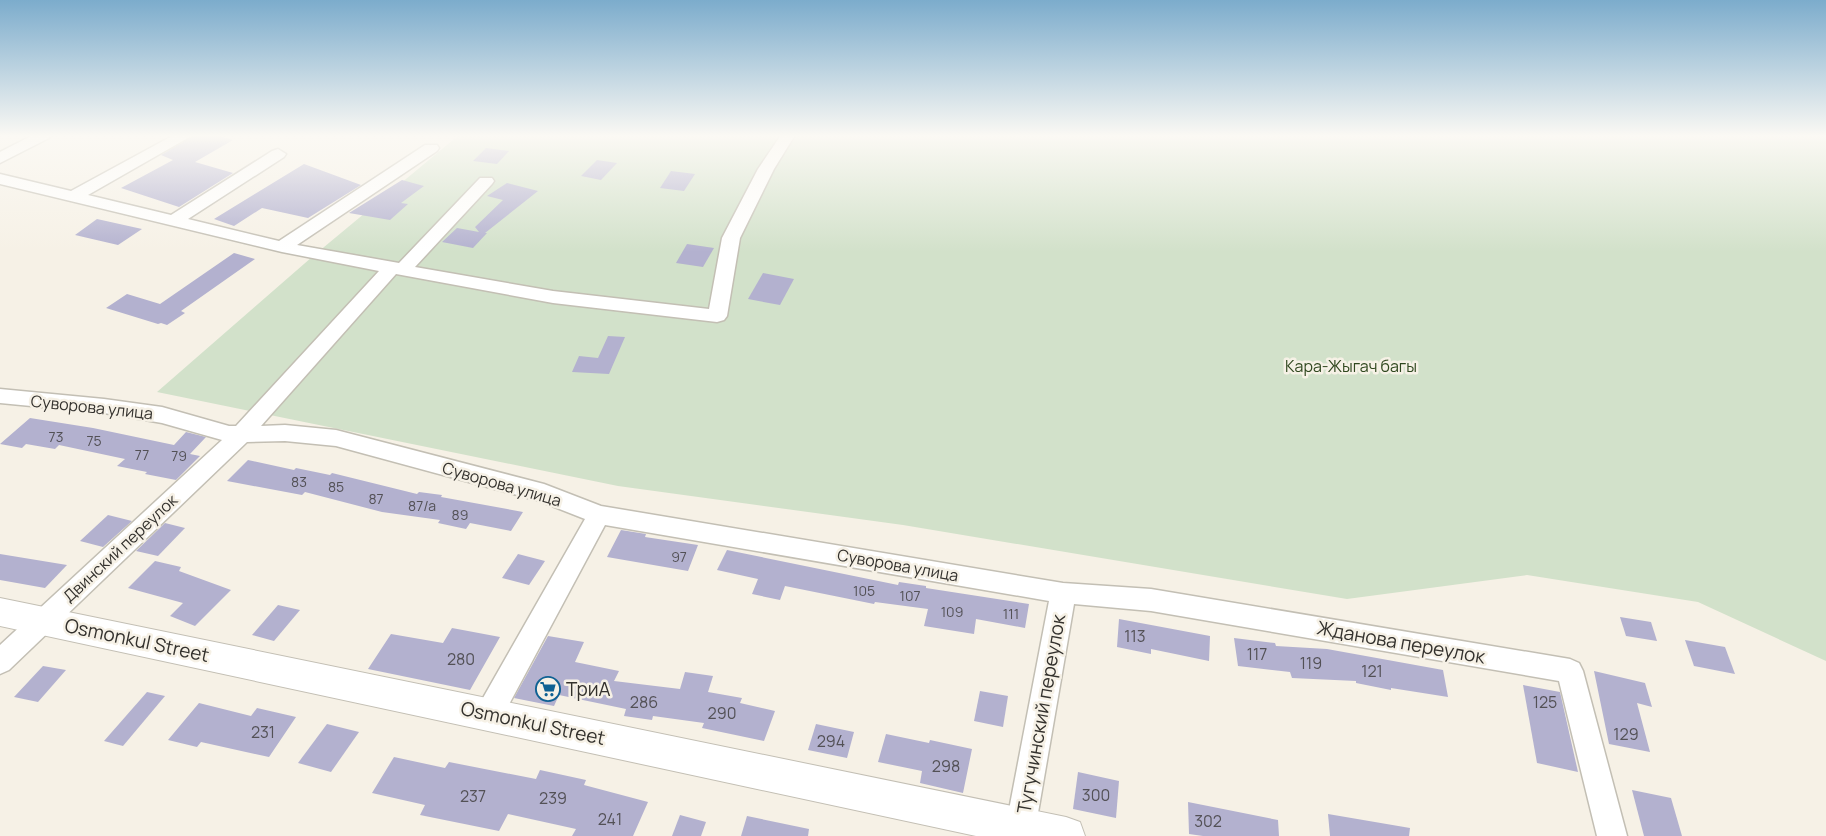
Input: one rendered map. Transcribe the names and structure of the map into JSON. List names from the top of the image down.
{
  "streets": {
    "street": [
      "Суворова улица",
      "Двинский переулок",
      "Osmonkul Street",
      "Жданова переулок",
      "Тугучинский переулок"
    ]
  },
  "crossings": [
    ["Суворова улица", "Двинский переулок"],
    ["Суворова улица", "Жданова переулок"],
    ["Суворова улица", "Тугучинский переулок"],
    ["Двинский переулок", "Osmonkul Street"],
    ["Osmonkul Street", "Тугучинский переулок"],
    ["Жданова переулок", "Тугучинский переулок"]
  ],
  "parks": ["Кара-Жыгач багы"],
  "places": {
    "supermarket": ["ТриА"]
  },
  "house_numbers": [
    "73",
    "75",
    "77",
    "79",
    "83",
    "85",
    "87",
    "87/а",
    "89",
    "97",
    "105",
    "107",
    "109",
    "111",
    "113",
    "117",
    "280",
    "119",
    "121",
    "286",
    "125",
    "290",
    "231",
    "129",
    "294",
    "298",
    "300",
    "237",
    "239",
    "241",
    "302"
  ]
}
